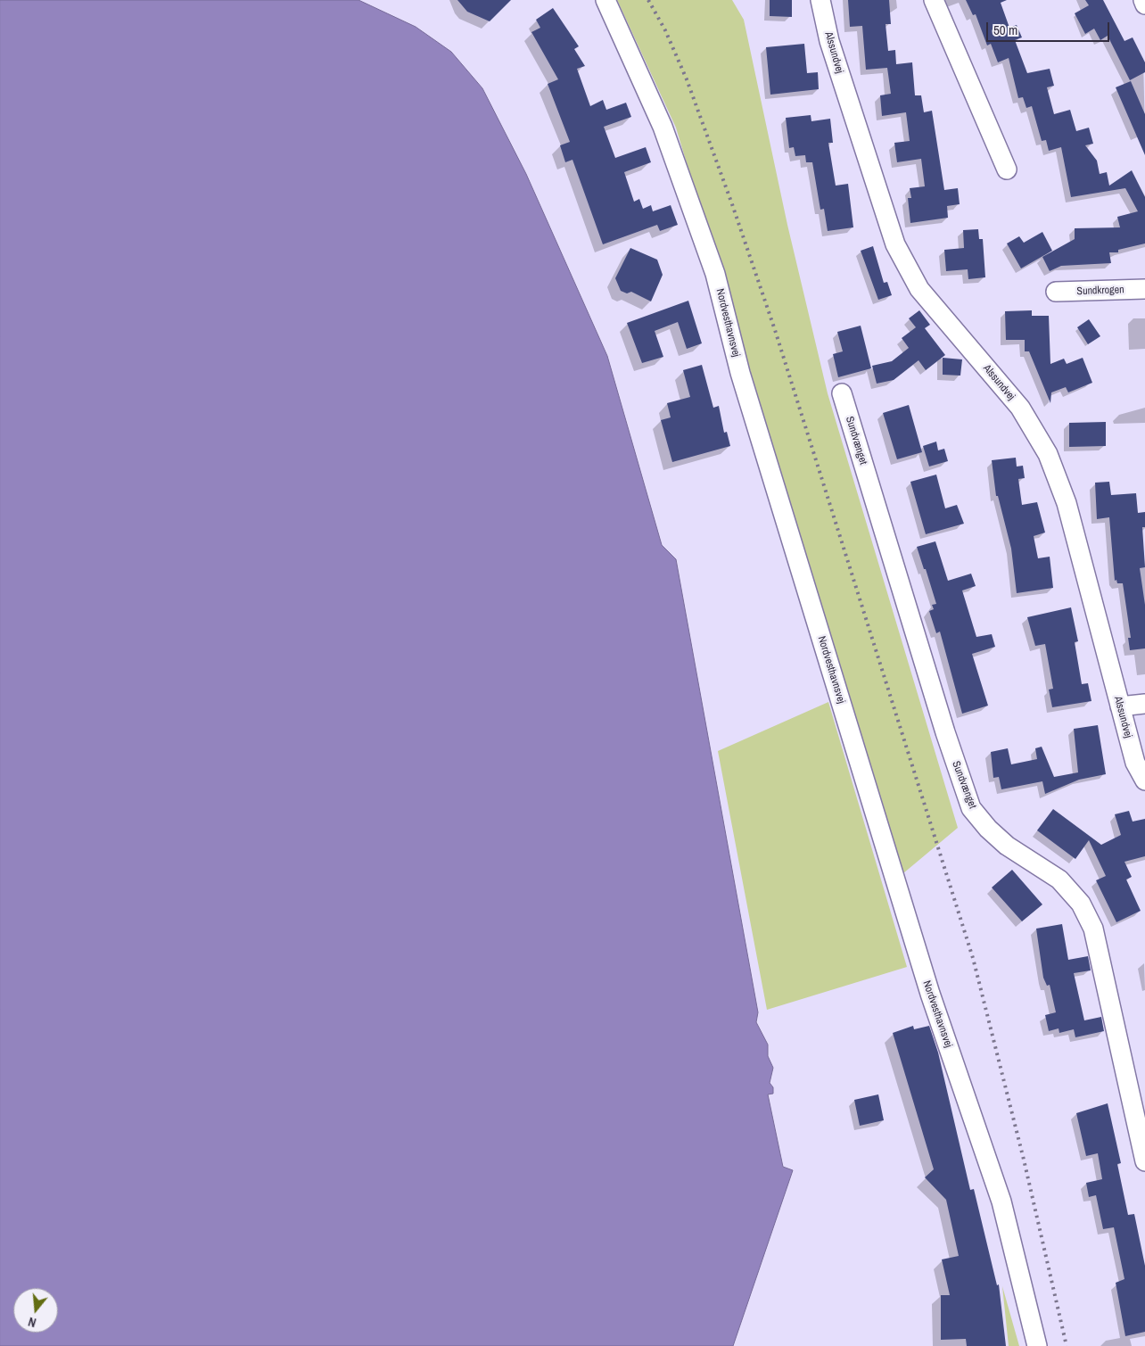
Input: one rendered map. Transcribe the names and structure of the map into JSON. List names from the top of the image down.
{
  "streets": {
    "street": [
      "Alssundvej",
      "Sundkrogen",
      "Nordvesthavnsvej",
      "Sundvænget"
    ]
  },
  "scale_bar": "50 m",
  "north": "bottom"
}
